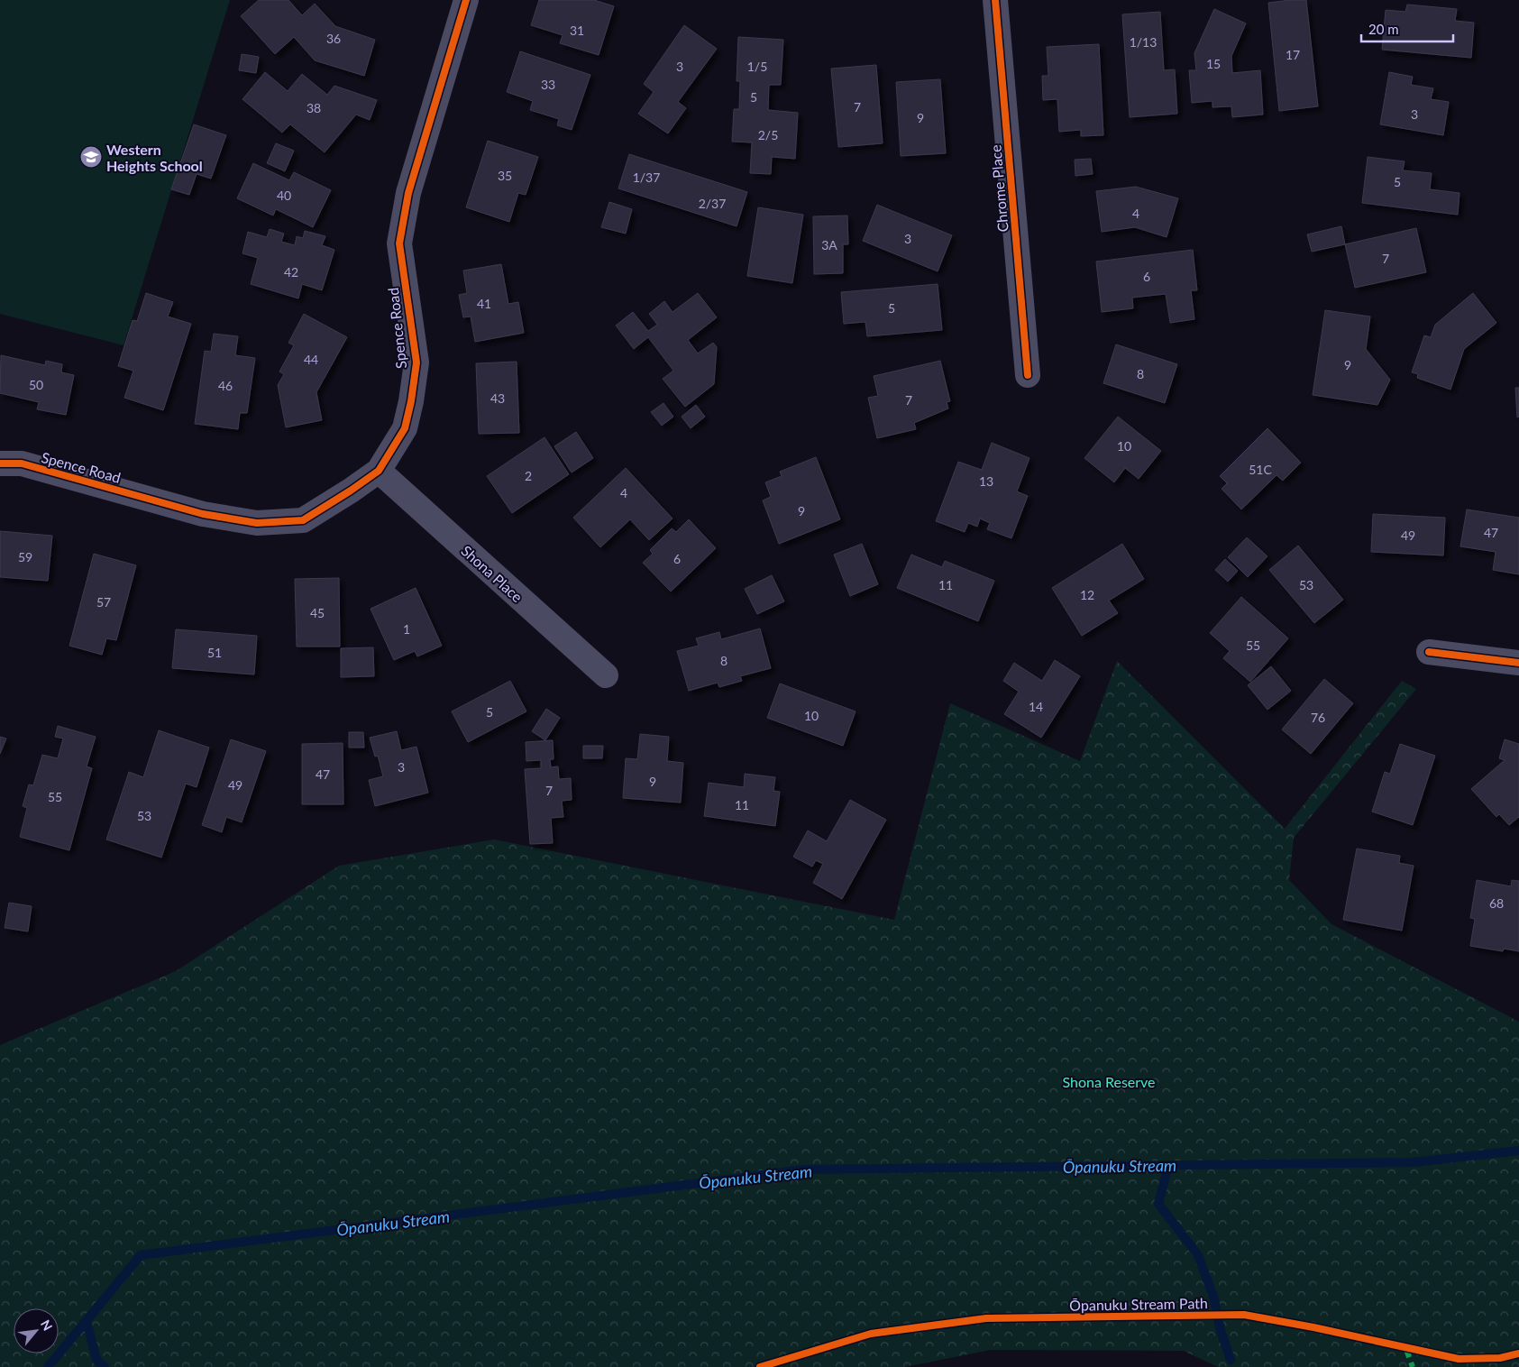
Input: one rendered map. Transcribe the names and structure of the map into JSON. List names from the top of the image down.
{
  "streets": {
    "street": ["Chrome Place", "Spence Road", "Shona Place"],
    "cycle path": ["Ōpanuku Stream Path"]
  },
  "crossings": [
    ["Spence Road", "Shona Place"]
  ],
  "water": ["Ōpanuku Stream"],
  "parks": ["Shona Reserve"],
  "places": {
    "school or university": ["Western Heights School"]
  },
  "house_numbers": [
    "31",
    "36",
    "1/13",
    "17",
    "15",
    "3",
    "1/5",
    "33",
    "5",
    "7",
    "38",
    "3",
    "9",
    "2/5",
    "35",
    "1/37",
    "5",
    "40",
    "2/37",
    "4",
    "3",
    "3A",
    "7",
    "42",
    "6",
    "41",
    "5",
    "44",
    "9",
    "8",
    "50",
    "46",
    "43",
    "7",
    "10",
    "51C",
    "2",
    "13",
    "4",
    "9",
    "47",
    "49",
    "59",
    "6",
    "11",
    "53",
    "12",
    "57",
    "45",
    "1",
    "55",
    "51",
    "8",
    "14",
    "5",
    "10",
    "76",
    "3",
    "47",
    "9",
    "49",
    "7",
    "55",
    "11",
    "53",
    "68"
  ],
  "scale_bar": "20 m",
  "north": "top right"
}
